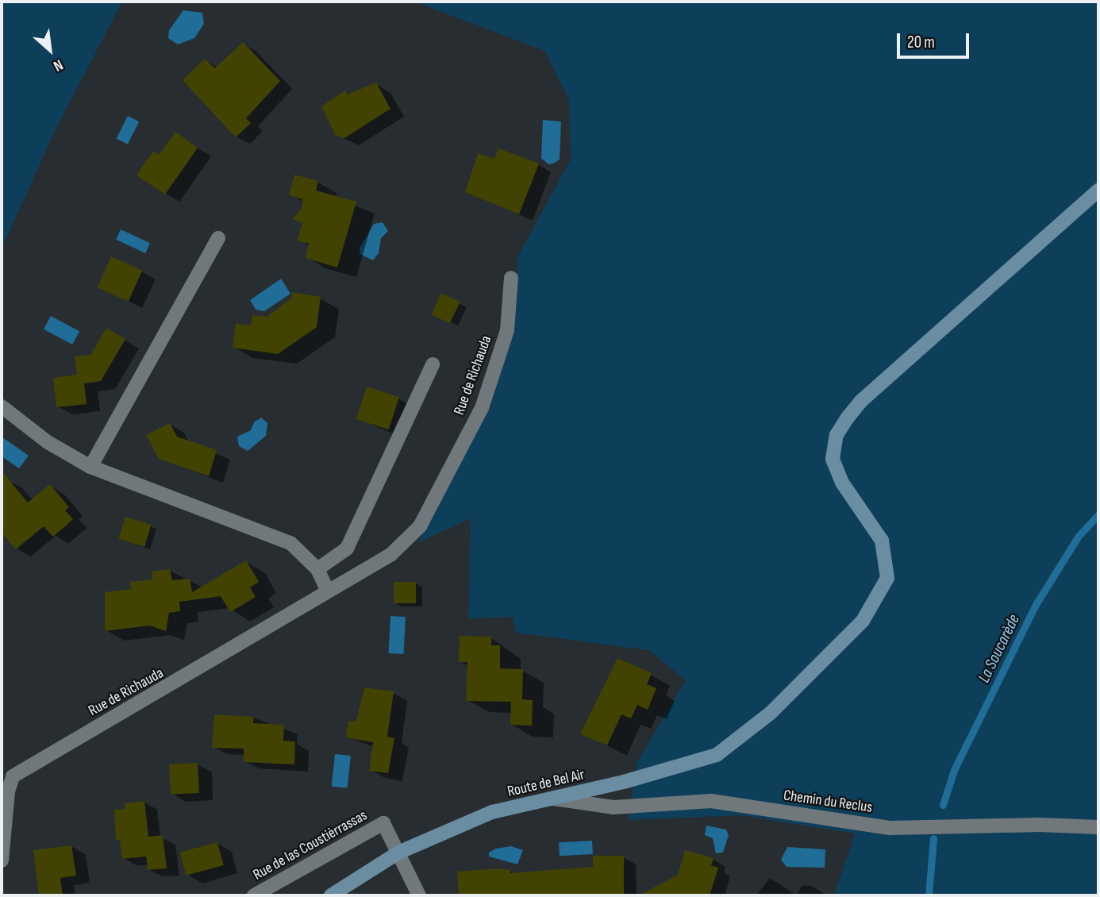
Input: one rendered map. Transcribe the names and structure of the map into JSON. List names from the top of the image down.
{
  "streets": {
    "street": [
      "Rue de Richauda",
      "Route de Bel Air",
      "Chemin du Reclus",
      "Rue de las Coustièrrassas"
    ]
  },
  "crossings": [
    ["Route de Bel Air", "Chemin du Reclus"],
    ["Route de Bel Air", "Rue de las Coustièrrassas"]
  ],
  "water": ["La Soucarède"],
  "scale_bar": "20 m",
  "north": "bottom right"
}
